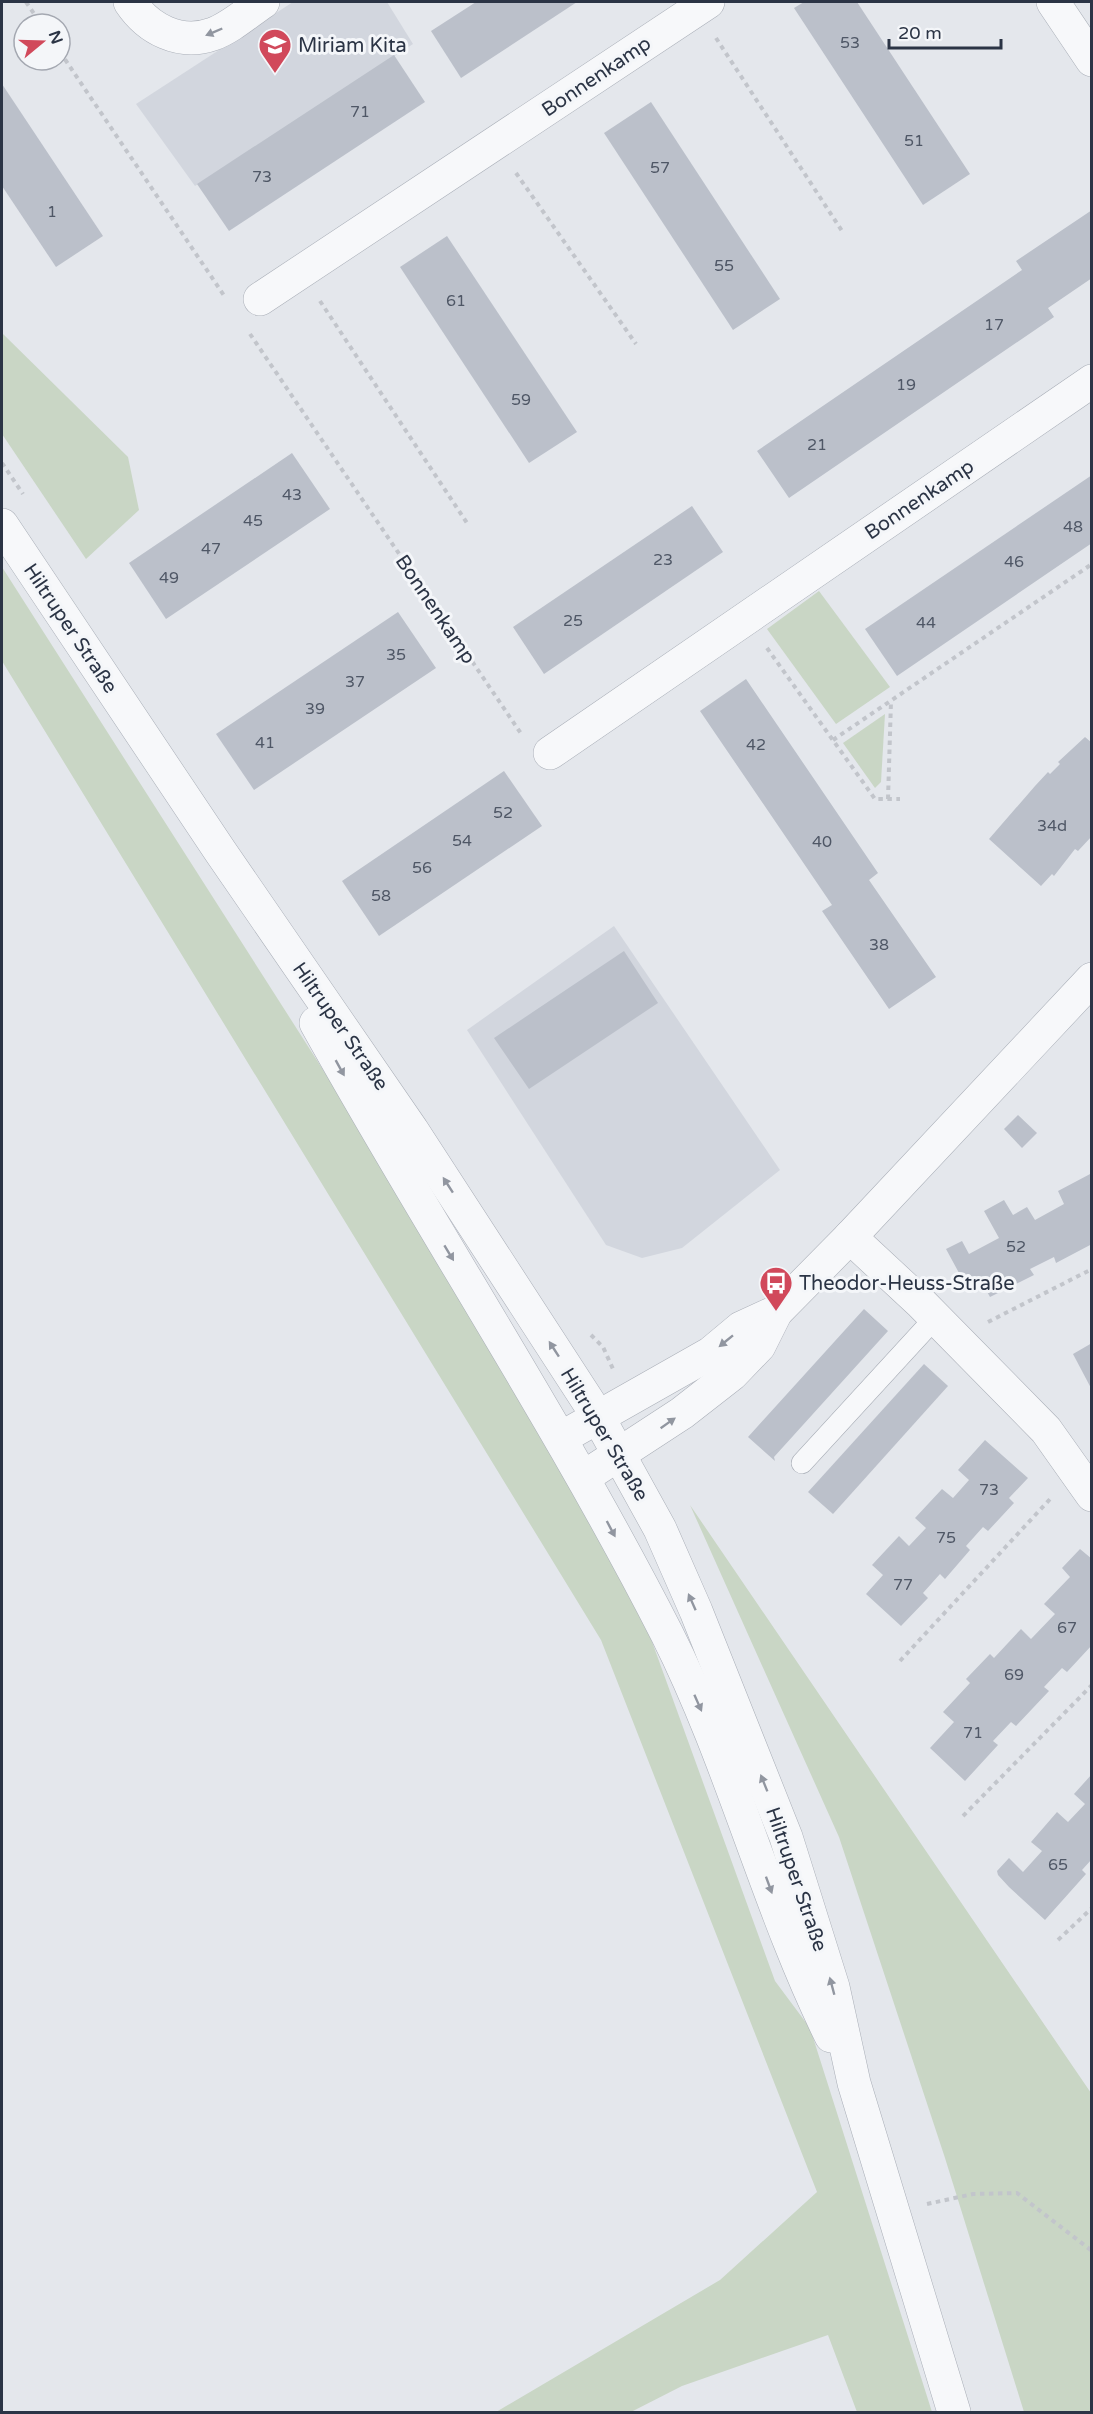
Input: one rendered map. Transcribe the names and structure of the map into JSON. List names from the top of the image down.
{
  "streets": {
    "street": ["Bonnenkamp", "Hiltruper Straße"]
  },
  "places": {
    "school or university": ["Miriam Kita"],
    "bus stop": ["Theodor-Heuss-Straße"]
  },
  "house_numbers": [
    "53",
    "71",
    "51",
    "57",
    "73",
    "1",
    "55",
    "61",
    "17",
    "19",
    "59",
    "21",
    "43",
    "45",
    "48",
    "47",
    "23",
    "46",
    "49",
    "25",
    "44",
    "35",
    "37",
    "39",
    "41",
    "42",
    "52",
    "34d",
    "54",
    "40",
    "56",
    "58",
    "38",
    "52",
    "73",
    "75",
    "77",
    "67",
    "69",
    "71",
    "65"
  ],
  "scale_bar": "20 m",
  "north": "right"
}
